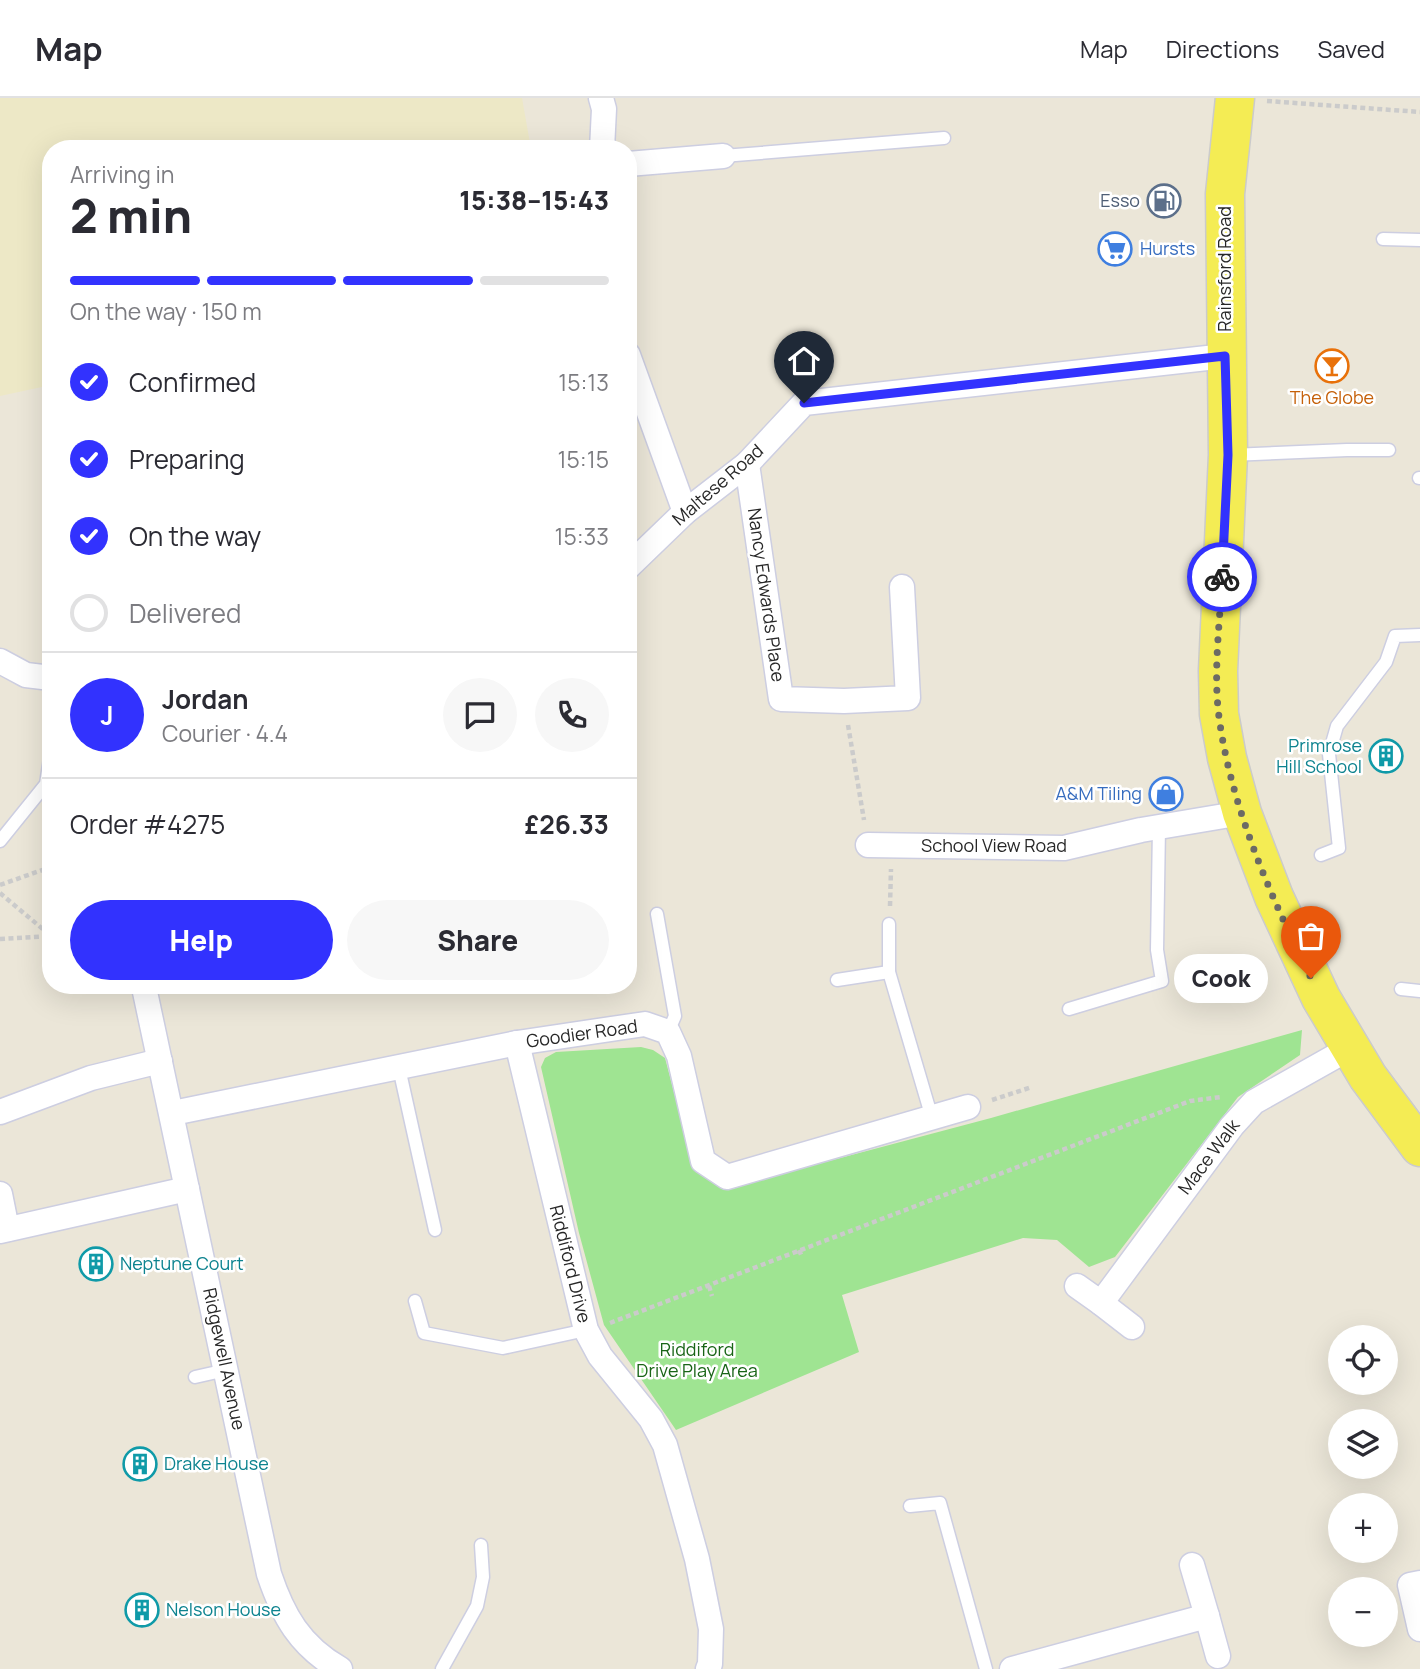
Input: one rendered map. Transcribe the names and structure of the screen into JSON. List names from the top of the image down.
{
  "streets": {
    "main road": ["Rainsford Road"],
    "street": [
      "Maltese Road",
      "Nancy Edwards Place",
      "School View Road",
      "Goodier Road",
      "Mace Walk",
      "Riddiford Drive",
      "Ridgewell Avenue"
    ]
  },
  "crossings": [
    ["Rainsford Road", "Maltese Road"],
    ["Rainsford Road", "School View Road"],
    ["Rainsford Road", "Mace Walk"],
    ["Maltese Road", "Nancy Edwards Place"],
    ["Goodier Road", "Riddiford Drive"],
    ["Goodier Road", "Ridgewell Avenue"]
  ],
  "parks": ["Riddiford Drive Play Area"],
  "places": {
    "fuel station": ["Esso"],
    "supermarket": ["Hursts"],
    "bar": ["The Globe"],
    "building": [
      "Primrose Hill School",
      "Neptune Court",
      "Drake House",
      "Nelson House"
    ],
    "shop": ["A&M Tiling"],
    "other": ["Cook"]
  },
  "page": {
    "header": "Map",
    "nav": ["Map", "Directions", "Saved"],
    "heading": ["2 min", "Arriving in", "15:38–15:43"],
    "panel": [
      "Jordan",
      "Courier · 4.4",
      "Order #4275",
      "£26.33"
    ],
    "bar": "On the way · 150 m",
    "list": [
      ["Confirmed", "15:13"],
      ["Preparing", "15:15"],
      ["On the way", "15:33"],
      "Delivered"
    ],
    "round": "J",
    "buttons": ["Help", "Share"],
    "bubble": "Cook",
    "map_buttons": ["+", "−"]
  }
}
